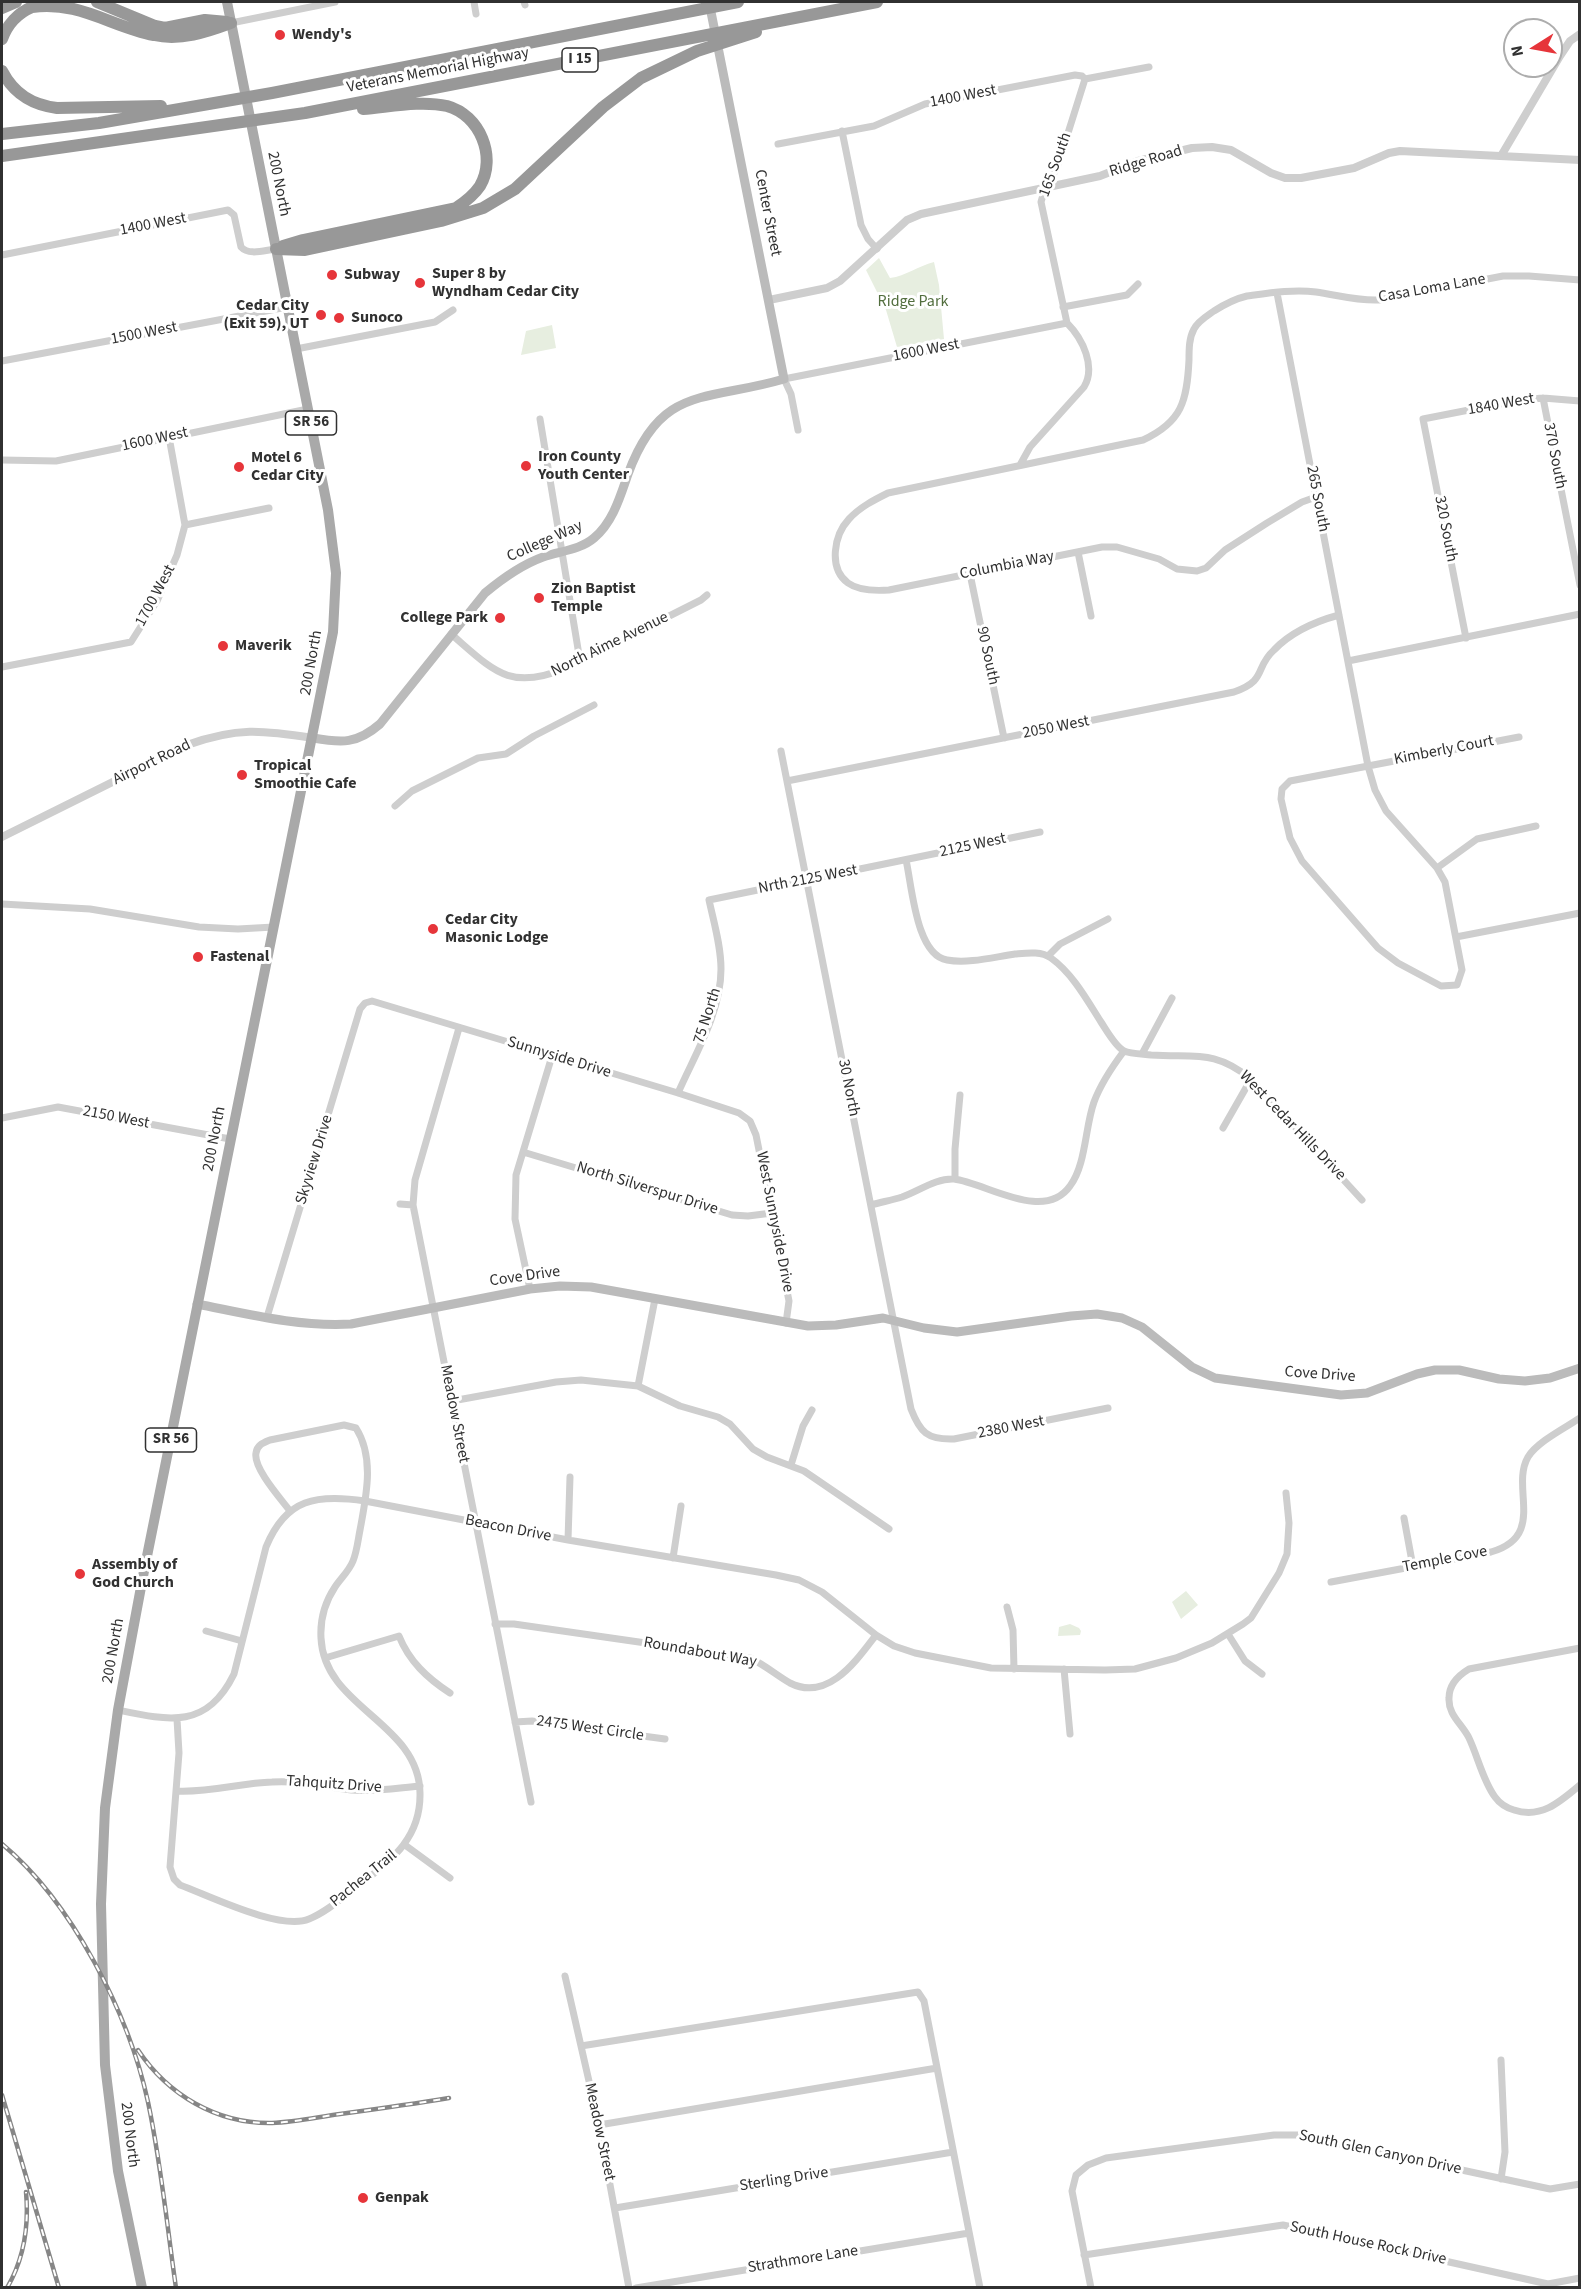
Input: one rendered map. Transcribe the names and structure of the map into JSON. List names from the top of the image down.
{
  "streets": {
    "highway": ["I 15", "Veterans Memorial Highway"],
    "main road": [
      "200 North",
      "Center Street",
      "SR 56",
      "College Way",
      "Cove Drive"
    ],
    "street": [
      "1400 West",
      "Ridge Road",
      "165 South",
      "Casa Loma Lane",
      "1500 West",
      "1600 West",
      "1840 West",
      "370 South",
      "265 South",
      "320 South",
      "Columbia Way",
      "1700 West",
      "North Aime Avenue",
      "90 South",
      "2050 West",
      "Kimberly Court",
      "Airport Road",
      "2125 West",
      "Nrth 2125 West",
      "75 North",
      "Sunnyside Drive",
      "30 North",
      "2150 West",
      "West Cedar Hills Drive",
      "Skyview Drive",
      "North Silverspur Drive",
      "West Sunnyside Drive",
      "Meadow Street",
      "2380 West",
      "Beacon Drive",
      "Temple Cove",
      "Roundabout Way",
      "2475 West Circle",
      "Tahquitz Drive",
      "Pachea Trail",
      "South Glen Canyon Drive",
      "Sterling Drive",
      "South House Rock Drive",
      "Strathmore Lane"
    ]
  },
  "crossings": [
    ["1400 West", "165 South"],
    ["1400 West", "200 North"],
    ["Ridge Road", "165 South"],
    ["Ridge Road", "Center Street"],
    ["165 South", "Casa Loma Lane"],
    ["165 South", "1600 West"],
    ["200 North", "1500 West"],
    ["200 North", "1600 West"],
    ["200 North", "College Way"],
    ["200 North", "Airport Road"],
    ["200 North", "2150 West"],
    ["200 North", "Cove Drive"],
    ["200 North", "Beacon Drive"],
    ["Center Street", "1600 West"],
    ["Center Street", "College Way"],
    ["Casa Loma Lane", "265 South"],
    ["Casa Loma Lane", "Columbia Way"],
    ["1600 West", "College Way"],
    ["1600 West", "1700 West"],
    ["1840 West", "370 South"],
    ["1840 West", "320 South"],
    ["265 South", "Columbia Way"],
    ["265 South", "2050 West"],
    ["265 South", "Kimberly Court"],
    ["College Way", "North Aime Avenue"],
    ["College Way", "Airport Road"],
    ["Columbia Way", "90 South"],
    ["90 South", "2050 West"],
    ["2050 West", "30 North"],
    ["2125 West", "Nrth 2125 West"],
    ["Nrth 2125 West", "75 North"],
    ["Nrth 2125 West", "30 North"],
    ["75 North", "Sunnyside Drive"],
    ["Sunnyside Drive", "Skyview Drive"],
    ["Sunnyside Drive", "West Sunnyside Drive"],
    ["Sunnyside Drive", "Meadow Street"],
    ["30 North", "Cove Drive"],
    ["30 North", "2380 West"],
    ["Skyview Drive", "Cove Drive"],
    ["North Silverspur Drive", "West Sunnyside Drive"],
    ["West Sunnyside Drive", "Cove Drive"],
    ["Cove Drive", "Meadow Street"],
    ["Meadow Street", "Beacon Drive"],
    ["Meadow Street", "Roundabout Way"],
    ["Meadow Street", "2475 West Circle"],
    ["Meadow Street", "Sterling Drive"],
    ["Beacon Drive", "Roundabout Way"],
    ["Beacon Drive", "Pachea Trail"],
    ["Tahquitz Drive", "Pachea Trail"],
    ["South Glen Canyon Drive", "South House Rock Drive"]
  ],
  "parks": ["Ridge Park"],
  "places": [
    "Wendy's",
    "Subway",
    "Super 8 by Wyndham Cedar City",
    "Cedar City (Exit 59), UT",
    "Sunoco",
    "Iron County Youth Center",
    "Motel 6 Cedar City",
    "Zion Baptist Temple",
    "College Park",
    "Maverik",
    "Tropical Smoothie Cafe",
    "Cedar City Masonic Lodge",
    "Fastenal",
    "Assembly of God Church",
    "Genpak"
  ],
  "north": "left"
}
